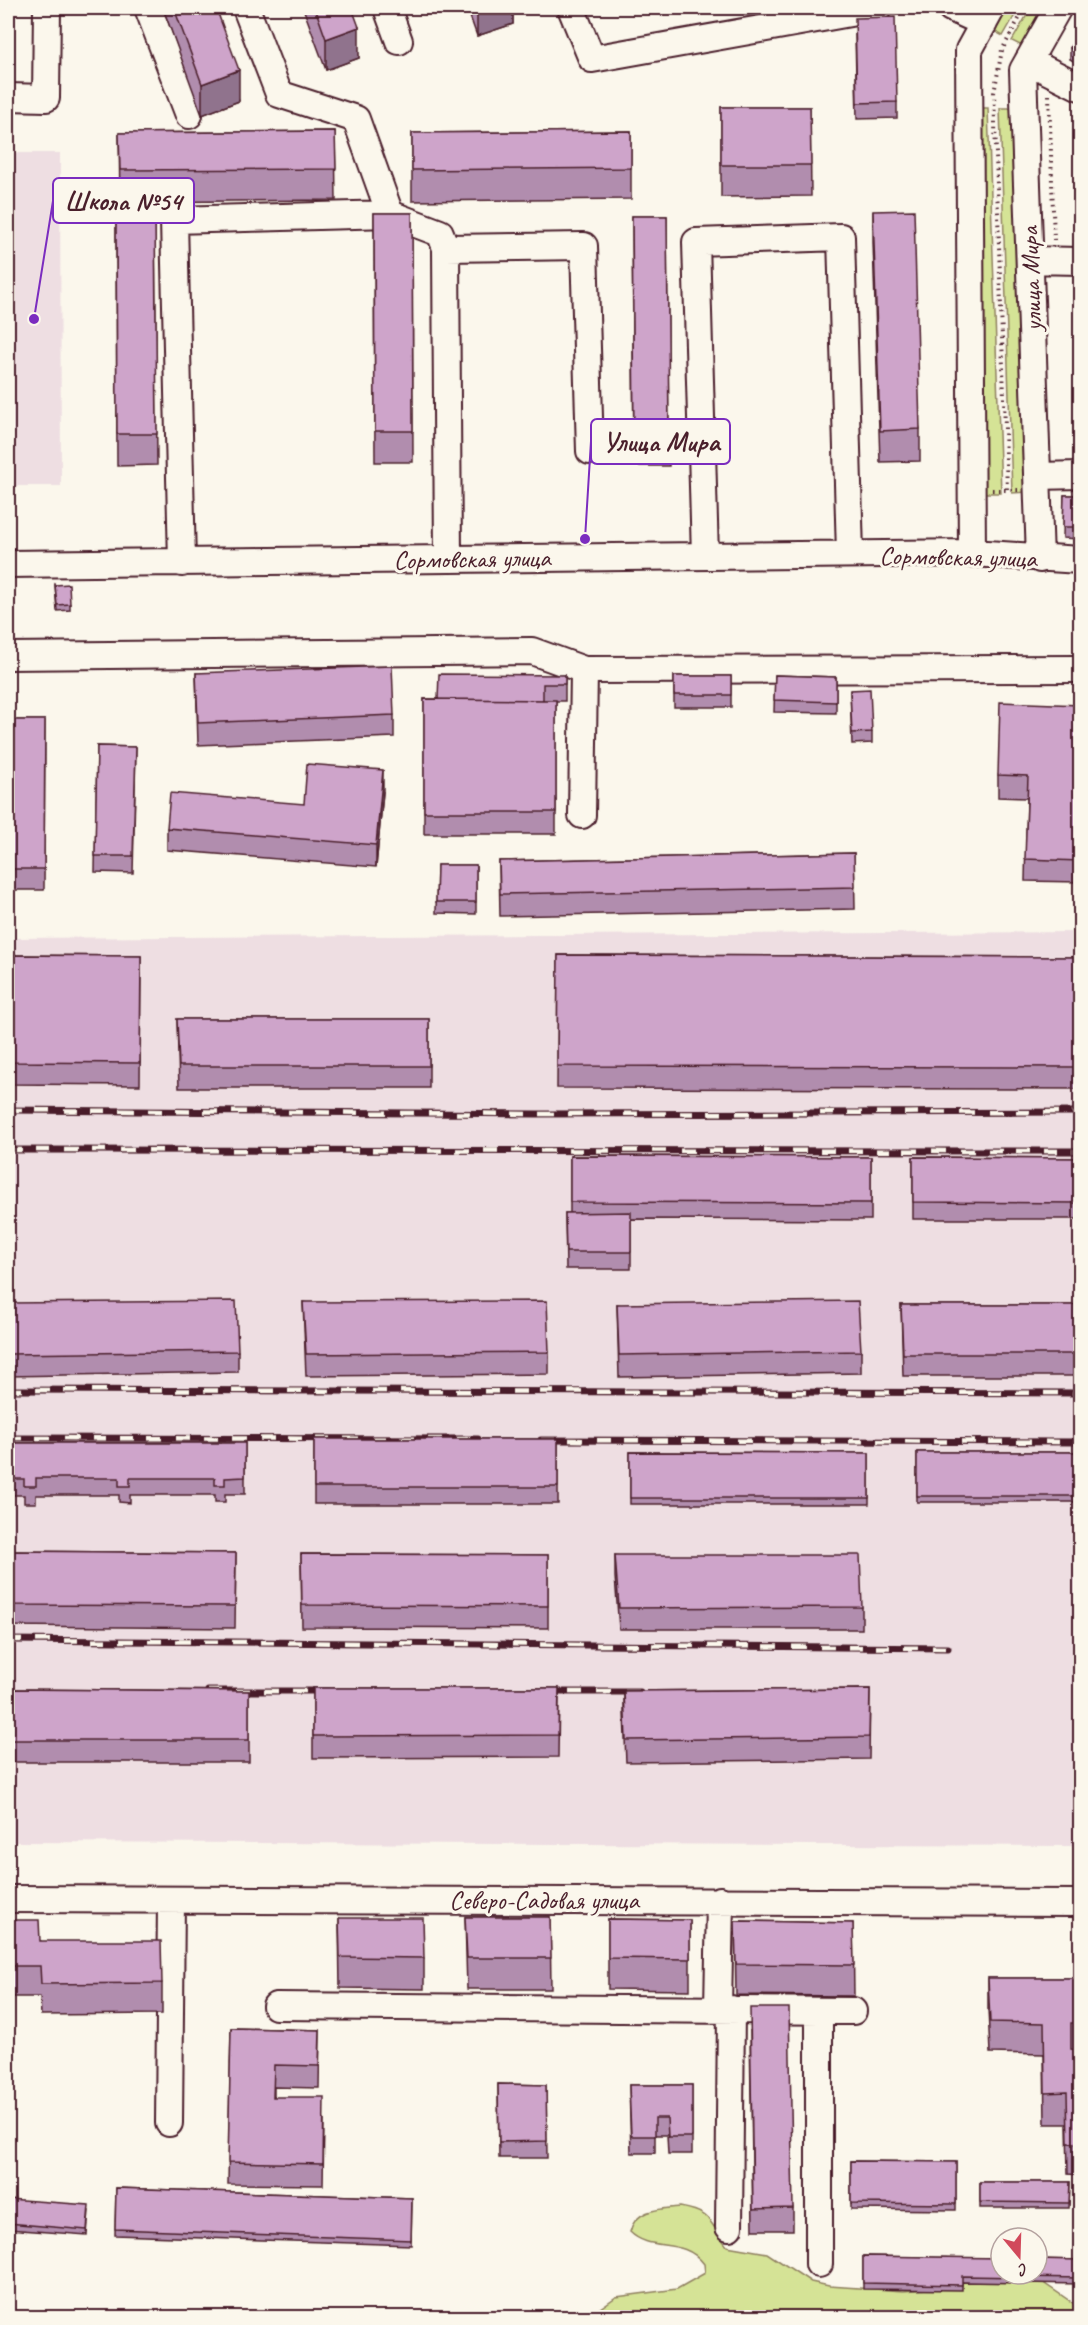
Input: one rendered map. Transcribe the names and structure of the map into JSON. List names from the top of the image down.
{
  "streets": {
    "street": ["улица Мира", "Сормовская улица", "Северо-Садовая улица"]
  },
  "crossings": [
    ["улица Мира", "Сормовская улица"]
  ],
  "places": ["Школа №54", "Улица Мира"],
  "north": "bottom"
}
